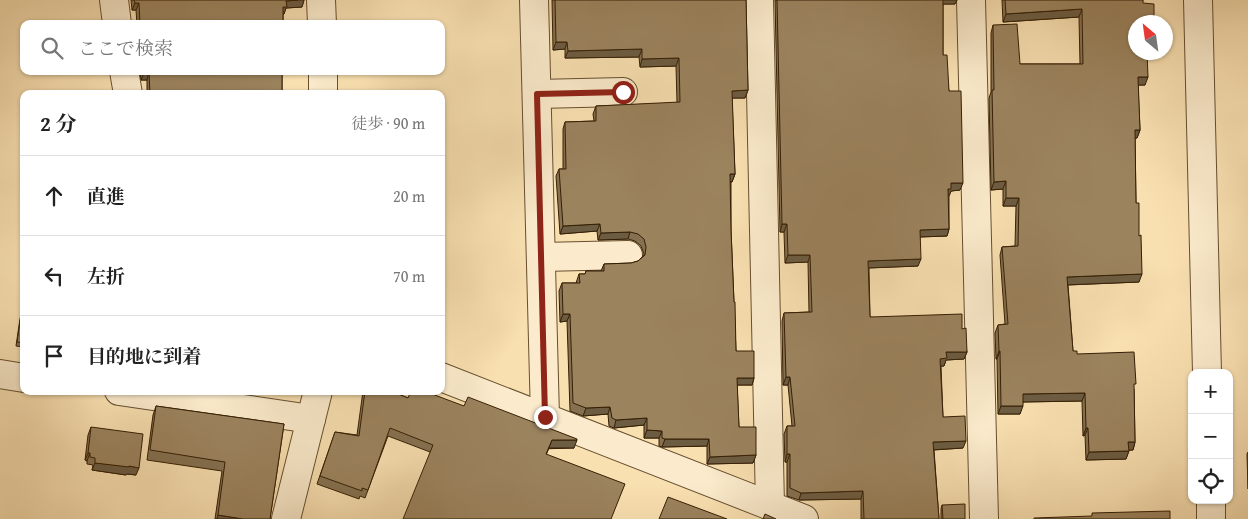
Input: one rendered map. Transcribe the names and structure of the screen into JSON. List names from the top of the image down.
{
  "north": "top left",
  "page": {
    "search": "ここで検索",
    "heading": ["2 分", "徒歩 · 90 m"],
    "list": [
      ["直進", "20 m"],
      ["左折", "70 m"],
      "目的地に到着"
    ],
    "map_buttons": ["+", "−"]
  }
}
